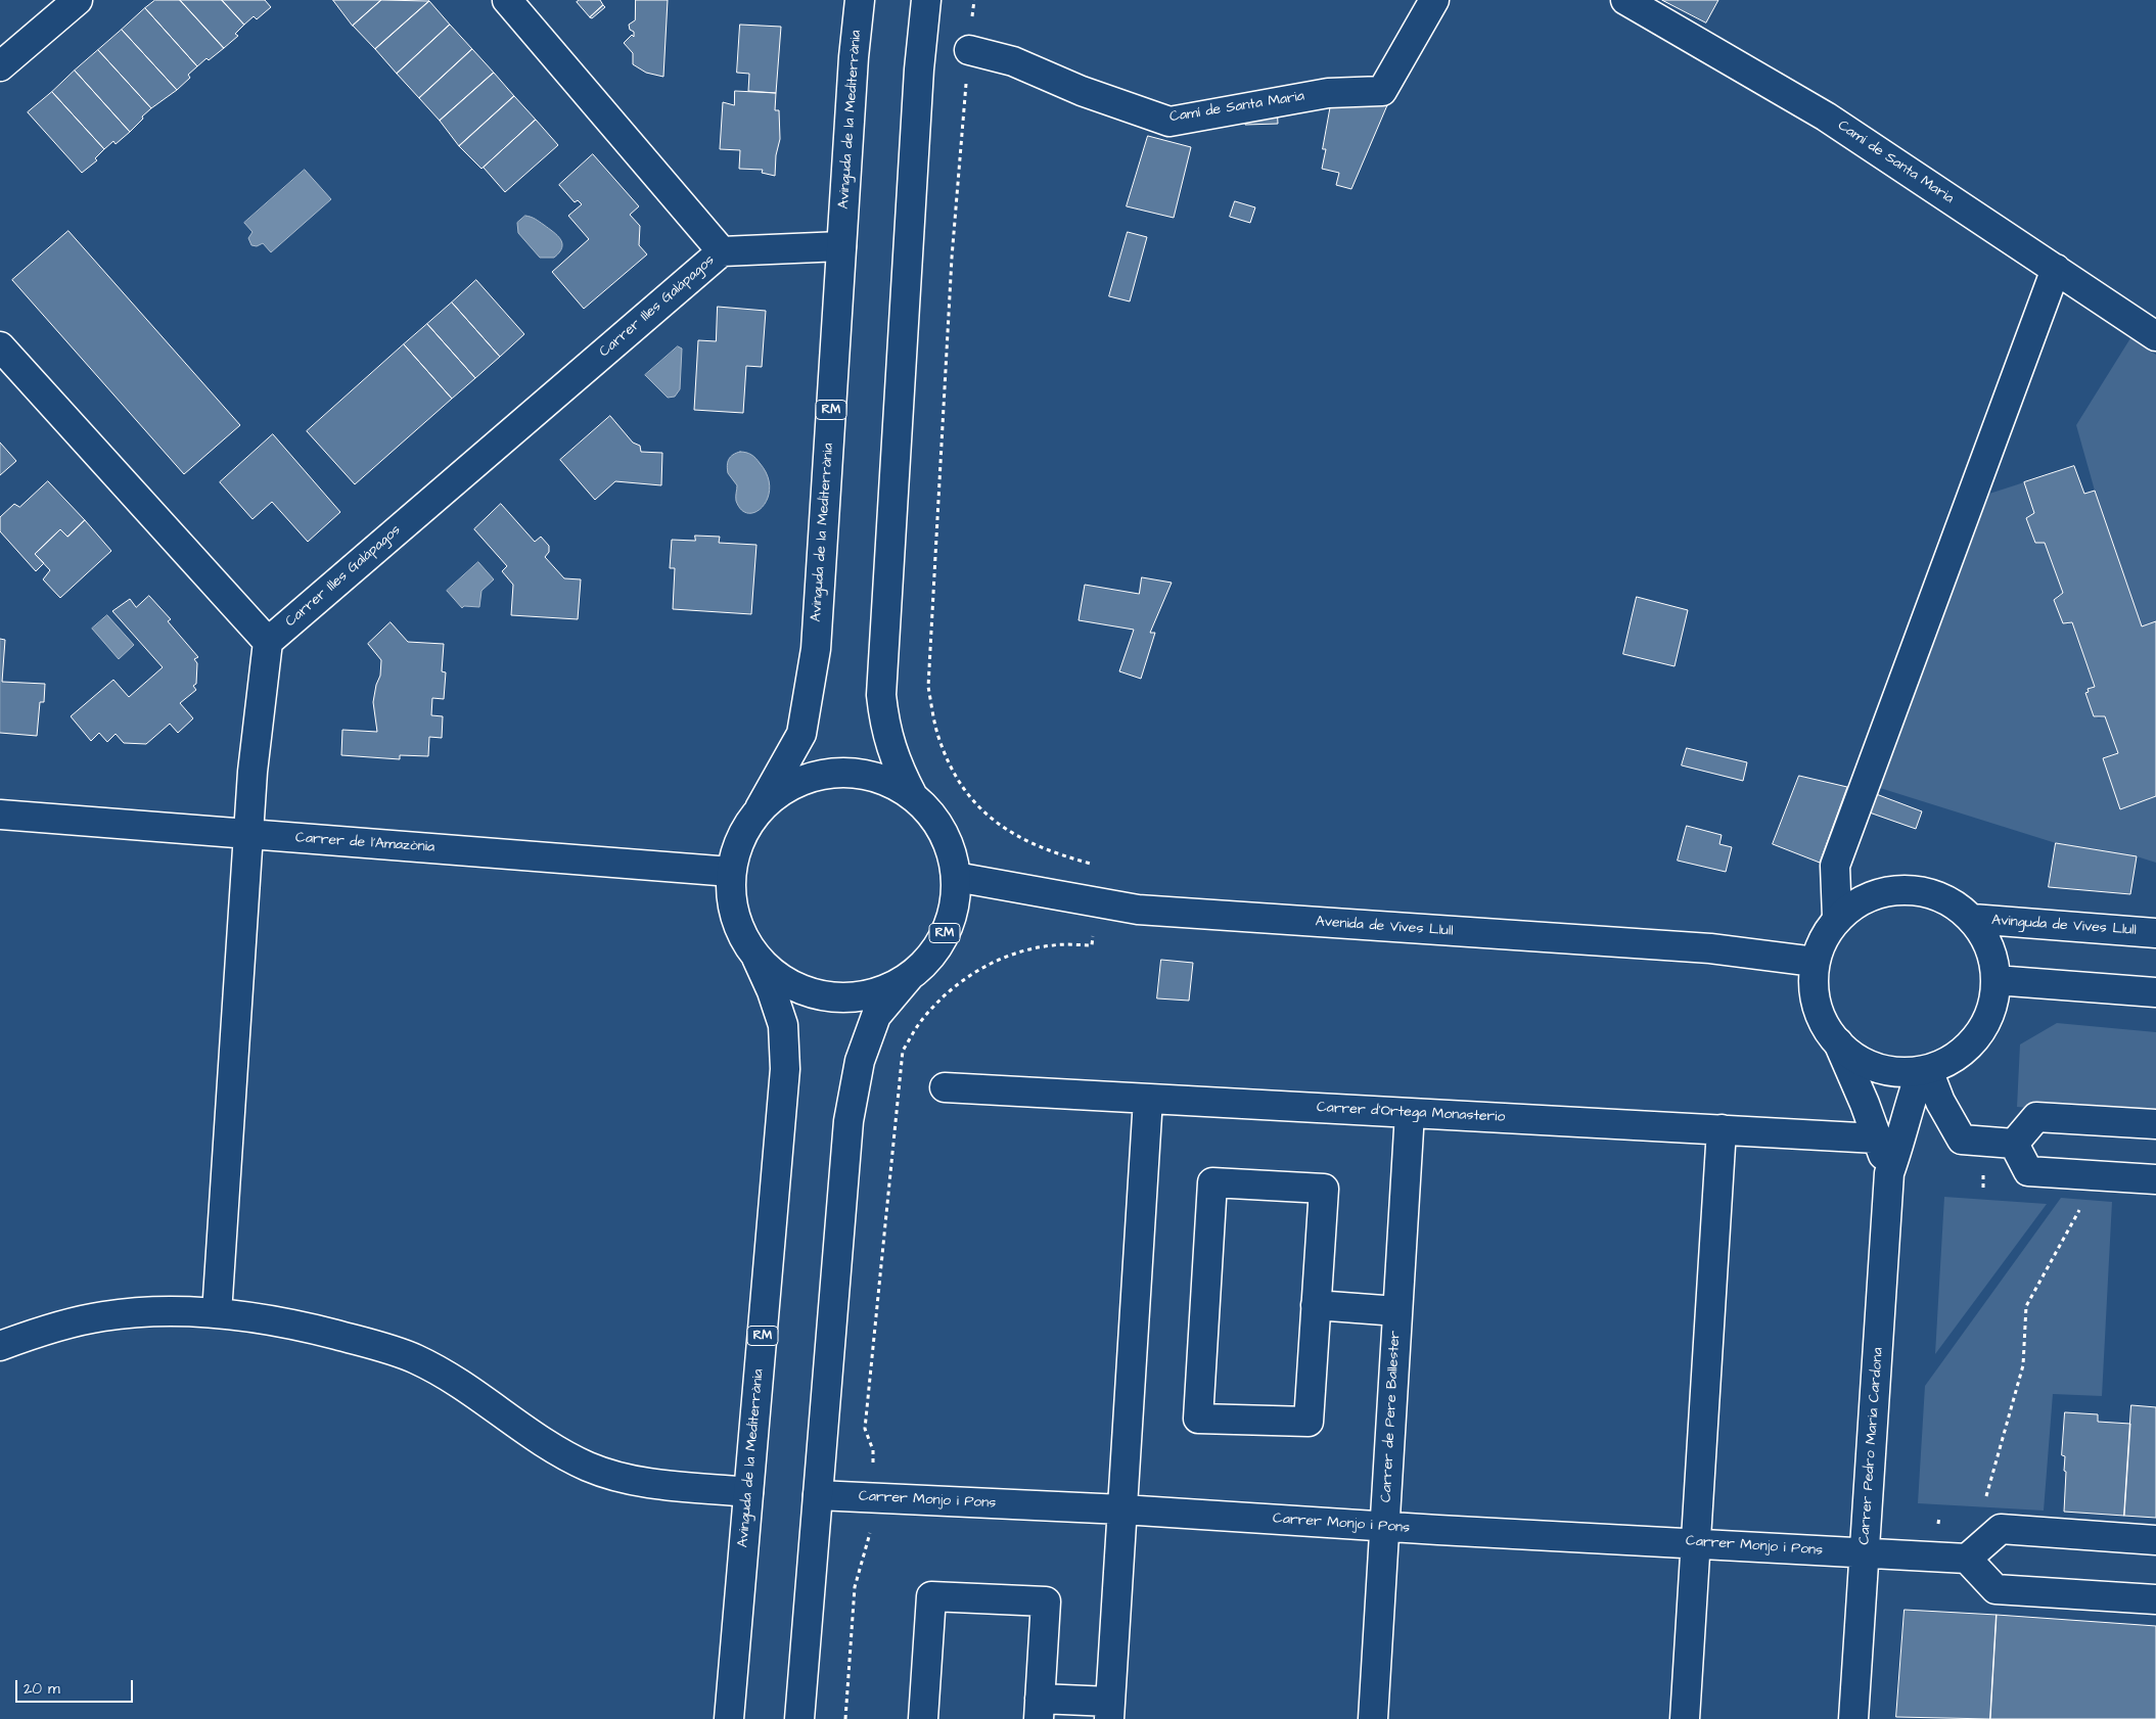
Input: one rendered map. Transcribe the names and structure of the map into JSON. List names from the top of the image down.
{
  "streets": {
    "street": [
      "Camí de Santa Maria",
      "Avinguda de la Mediterrània",
      "Carrer Illes Galápagos",
      "RM",
      "Carrer de l'Amazònia",
      "Avinguda de Vives Llull",
      "Avenida de Vives Llull",
      "Carrer d'Ortega Monasterio",
      "Carrer de Pere Ballester",
      "Carrer Pedro Maria Cardona",
      "Carrer Monjo i Pons"
    ]
  },
  "crossings": [
    ["Avinguda de la Mediterrània", "Carrer Illes Galápagos"],
    ["Avinguda de la Mediterrània", "RM"],
    ["RM", "Carrer de l'Amazònia"],
    ["RM", "Avenida de Vives Llull"],
    ["RM", "Carrer Monjo i Pons"],
    ["Avinguda de Vives Llull", "Avenida de Vives Llull"],
    ["Avinguda de Vives Llull", "Carrer Pedro Maria Cardona"],
    ["Avenida de Vives Llull", "Carrer Pedro Maria Cardona"],
    ["Carrer d'Ortega Monasterio", "Carrer de Pere Ballester"],
    ["Carrer d'Ortega Monasterio", "Carrer Pedro Maria Cardona"],
    ["Carrer de Pere Ballester", "Carrer Monjo i Pons"],
    ["Carrer Pedro Maria Cardona", "Carrer Monjo i Pons"]
  ],
  "scale_bar": "20 m"
}
